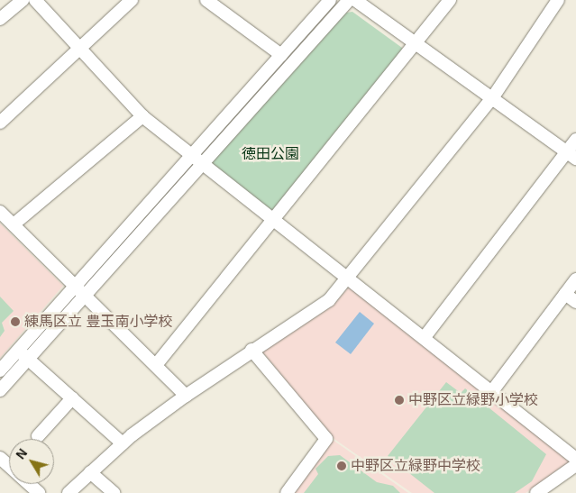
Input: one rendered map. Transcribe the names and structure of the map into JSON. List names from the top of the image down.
{
  "parks": ["徳田公園"],
  "places": ["練馬区立 豊玉南小学校", "中野区立緑野小学校", "中野区立緑野中学校"],
  "north": "top left"
}
